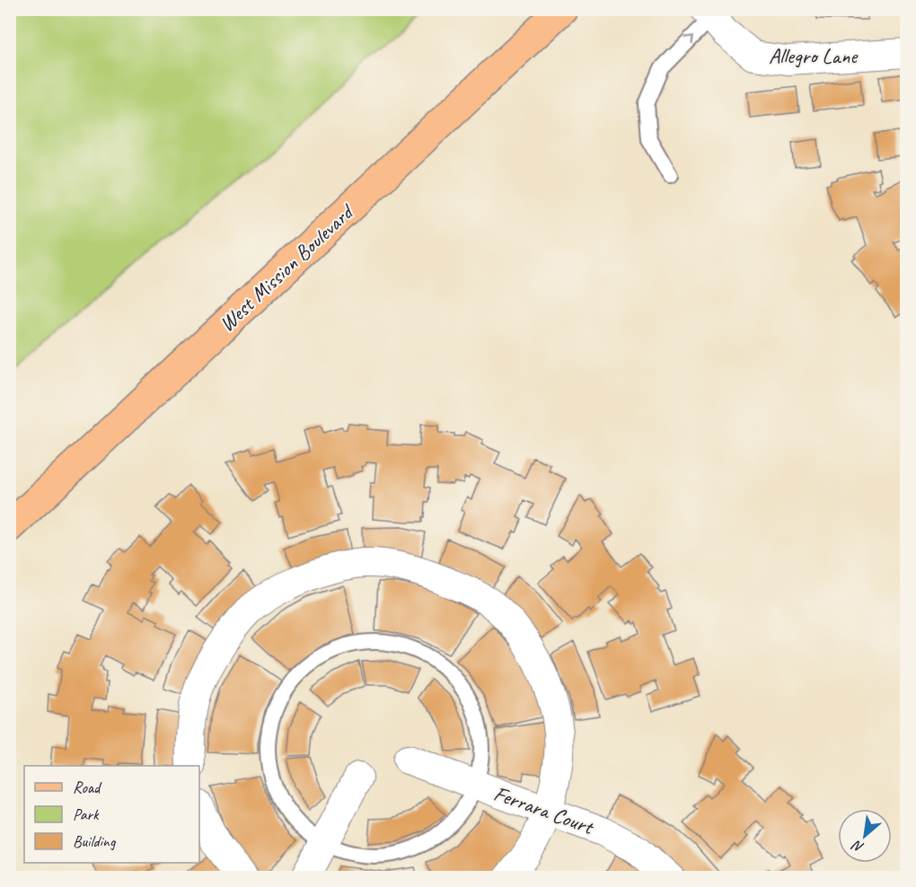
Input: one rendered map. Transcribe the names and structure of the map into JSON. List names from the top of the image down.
{
  "streets": {
    "main road": ["West Mission Boulevard"],
    "street": ["Allegro Lane", "Ferrara Court"]
  },
  "legend": ["Road", "Park", "Building"],
  "north": "bottom left"
}
